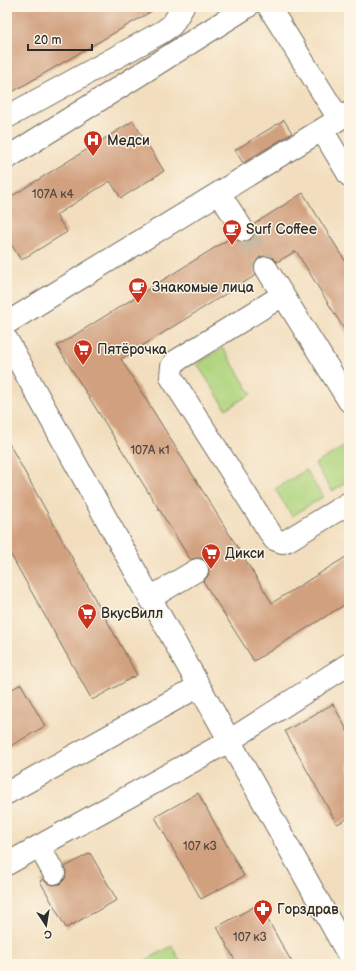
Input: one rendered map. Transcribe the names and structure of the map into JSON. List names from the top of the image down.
{
  "places": {
    "hospital": ["Медси"],
    "cafe": ["Surf Coffee", "Знакомые лица"],
    "supermarket": ["Пятёрочка", "Дикси", "ВкусВилл"],
    "pharmacy": ["Горздрав"]
  },
  "house_numbers": [
    "107А к4",
    "107А к1",
    "107 к3",
    "107 к3"
  ],
  "scale_bar": "20 m",
  "north": "bottom"
}
